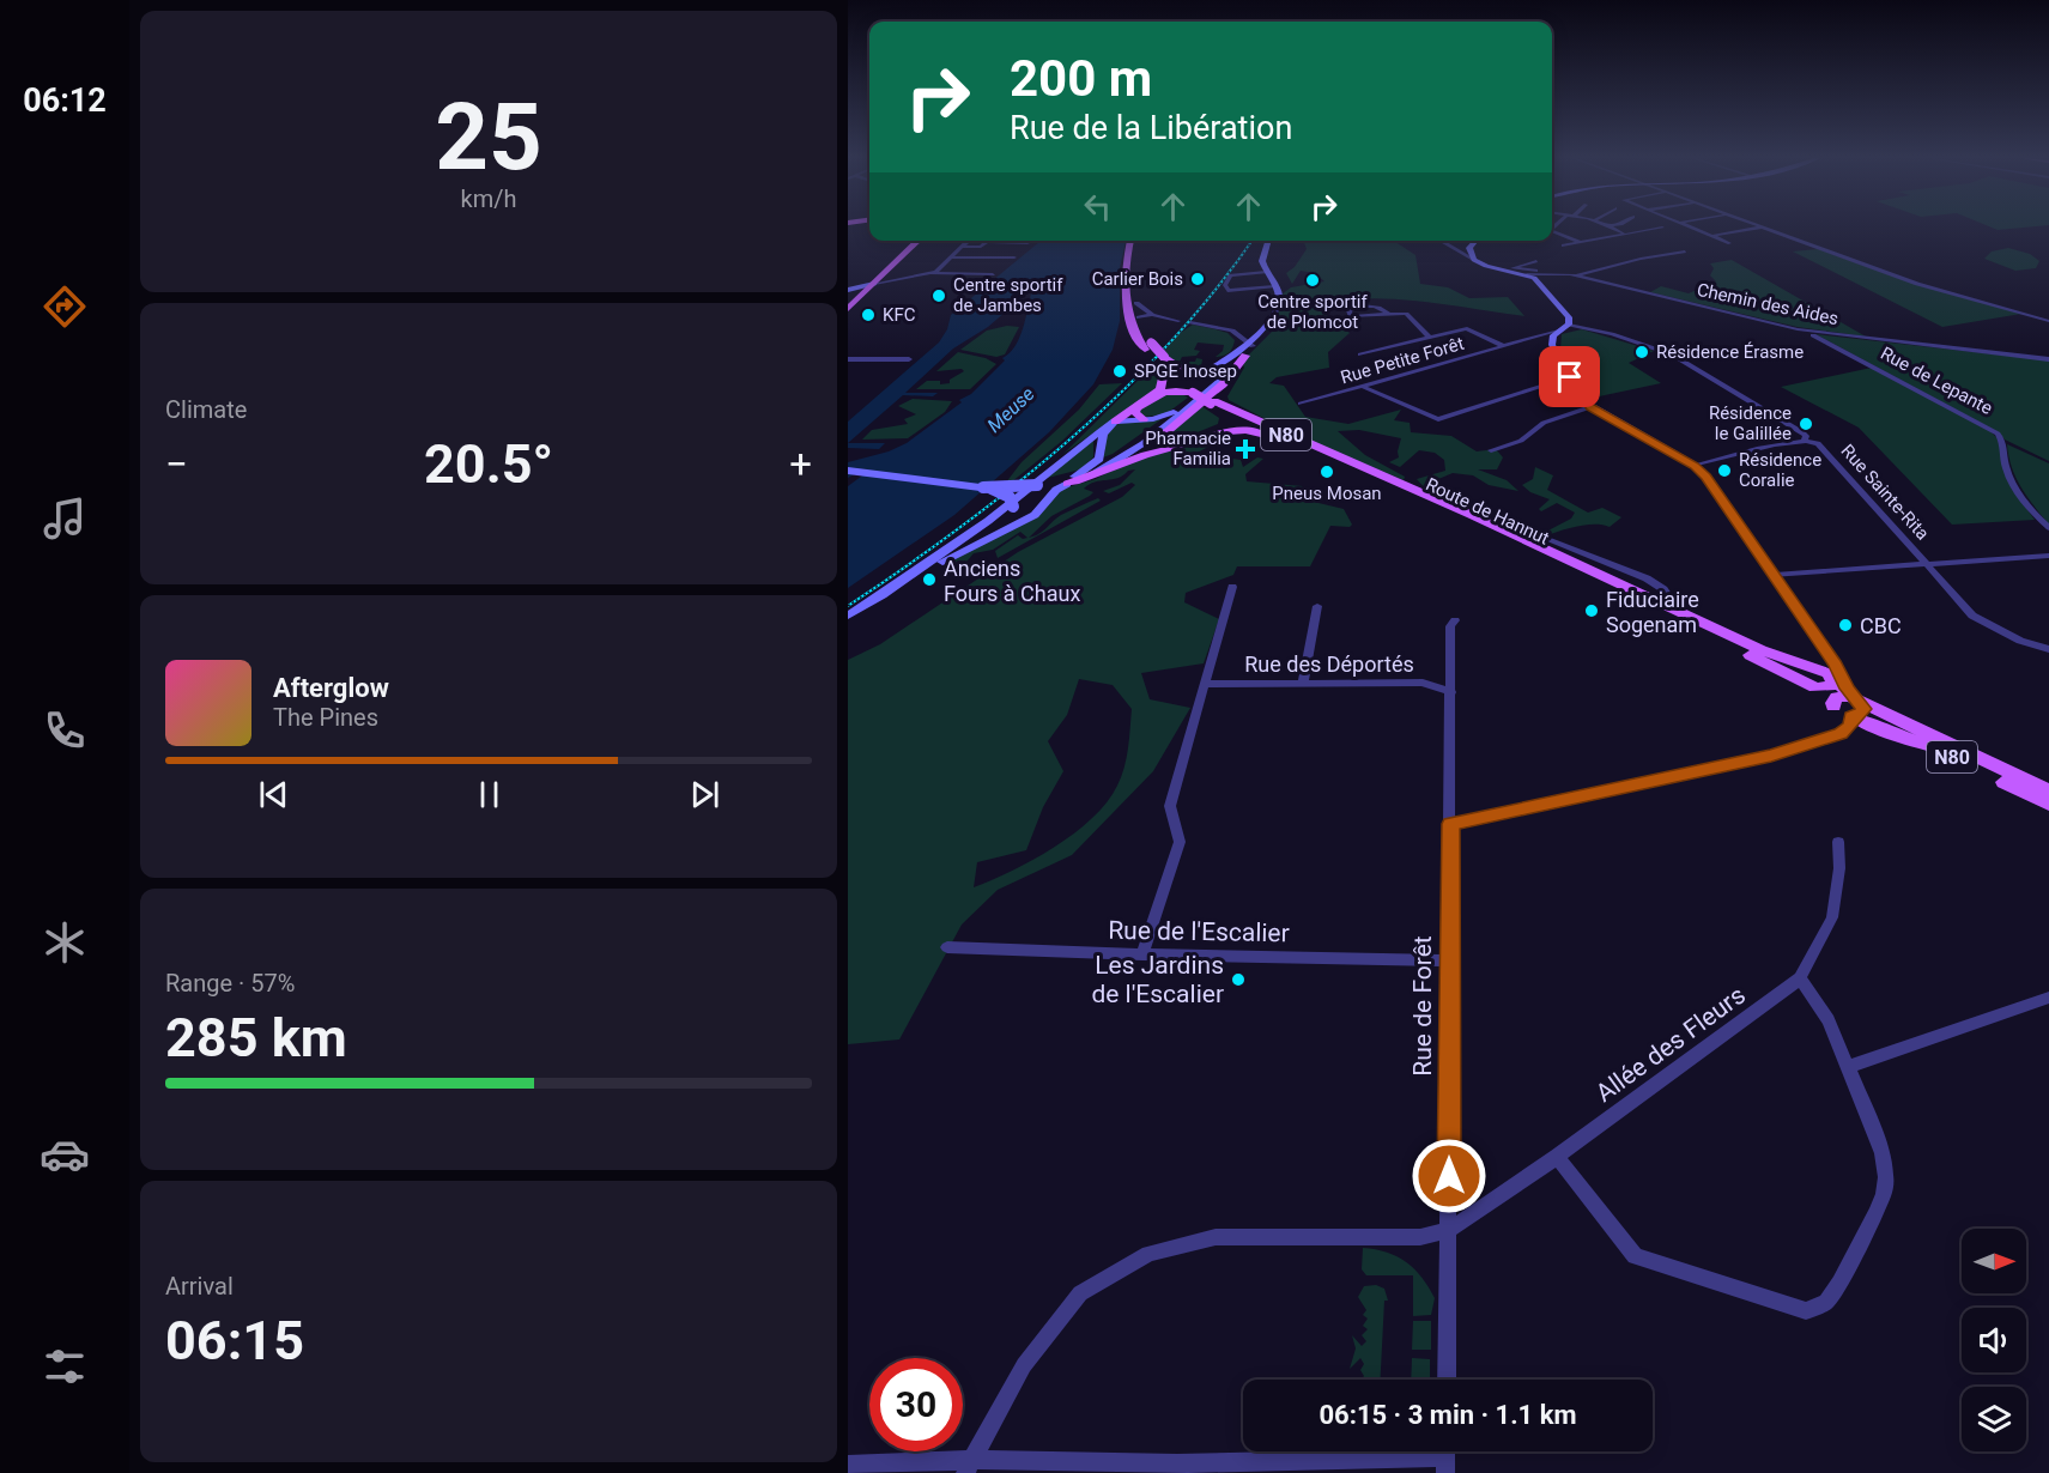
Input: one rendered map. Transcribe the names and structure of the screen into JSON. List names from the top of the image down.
{
  "streets": {
    "main road": ["N80", "Route de Hannut"],
    "street": [
      "Chemin des Aides",
      "Rue Petite Forêt",
      "Rue de Lepante",
      "Rue Sainte-Rita",
      "Rue des Déportés",
      "Rue de l'Escalier",
      "Rue de Forêt",
      "Allée des Fleurs"
    ]
  },
  "crossings": [
    ["Chemin des Aides", "Rue de Lepante"],
    ["N80", "Route de Hannut"],
    ["Rue des Déportés", "Rue de Forêt"],
    ["Rue de l'Escalier", "Rue de Forêt"],
    ["Rue de Forêt", "Allée des Fleurs"]
  ],
  "water": ["Meuse"],
  "places": {
    "other": [
      "Carlier Bois",
      "Centre sportif de Plomcot",
      "Centre sportif de Jambes",
      "KFC",
      "Résidence Érasme",
      "SPGE Inosep",
      "Résidence le Galillée",
      "Résidence Coralie",
      "Pneus Mosan",
      "Anciens Fours à Chaux",
      "Fiduciaire Sogenam",
      "CBC",
      "Les Jardins de l'Escalier"
    ],
    "health": ["Pharmacie Familia"]
  },
  "north": "right",
  "page": {
    "tabs": "06:12",
    "tile": [
      ["25", "km/h"],
      "Climate",
      ["Range · 57%", "285 km"],
      ["Arrival", "06:15"]
    ],
    "turn": ["200 m", "Rue de la Libération"],
    "heat": ["−", "20.5°", "+"],
    "song": ["Afterglow", "The Pines"],
    "limit": "30",
    "trip": "06:15 · 3 min · 1.1 km"
  }
}
